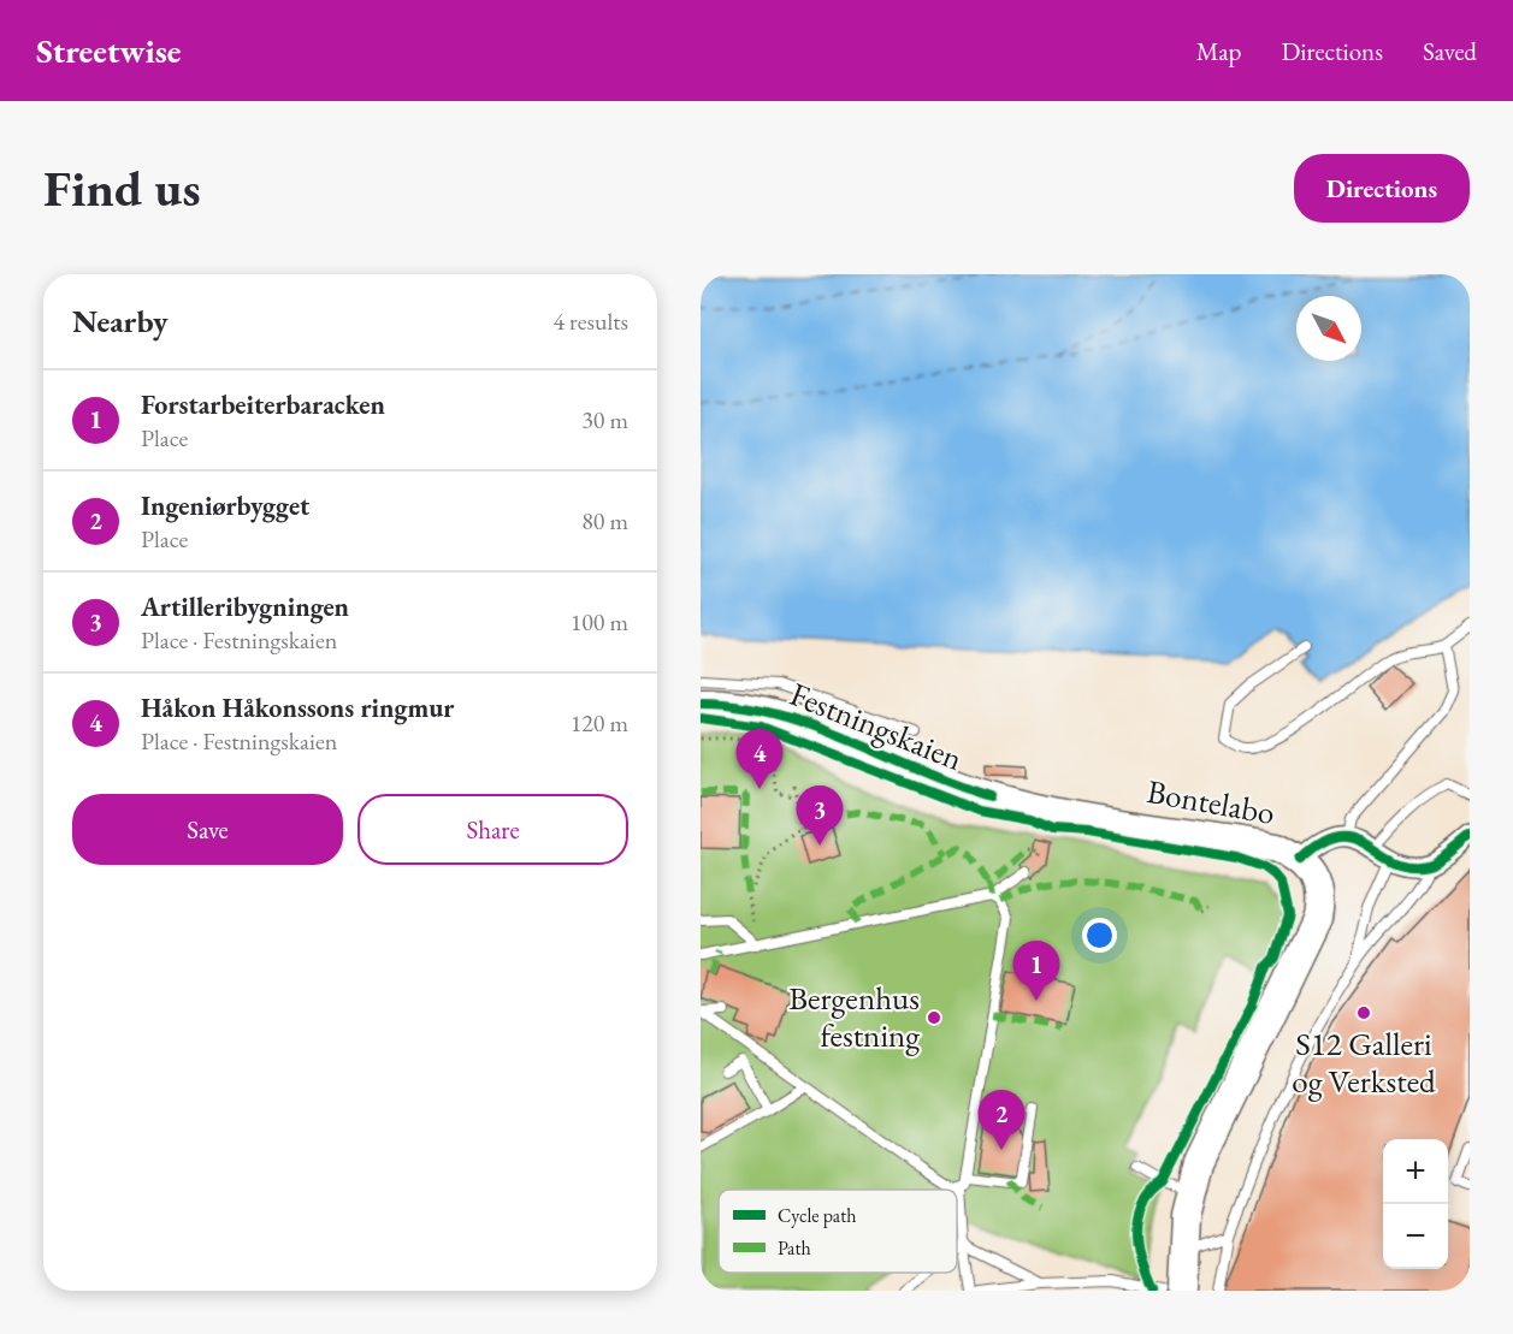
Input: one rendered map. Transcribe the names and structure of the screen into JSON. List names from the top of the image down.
{
  "streets": {
    "main road": ["Festningskaien", "Bontelabo"]
  },
  "crossings": [
    ["Festningskaien", "Bontelabo"]
  ],
  "places": ["S12 Galleri og Verksted", "Bergenhus festning"],
  "legend": ["Cycle path", "Path"],
  "north": "bottom right",
  "page": {
    "header": "Streetwise",
    "nav": ["Map", "Directions", "Saved"],
    "buttons": [
      "Directions",
      ["Save", "Share"]
    ],
    "title": "Find us",
    "heading": ["Nearby", "4 results"],
    "list": [
      {
        "mark": "1",
        "name": "Forstarbeiterbaracken",
        "note": "Place",
        "value": "30 m"
      },
      {
        "mark": "2",
        "name": "Ingeniørbygget",
        "note": "Place",
        "value": "80 m"
      },
      {
        "mark": "3",
        "name": "Artilleribygningen",
        "note": "Place · Festningskaien",
        "value": "100 m"
      },
      {
        "mark": "4",
        "name": "Håkon Håkonssons ringmur",
        "note": "Place · Festningskaien",
        "value": "120 m"
      }
    ],
    "pins": [
      "4",
      "3",
      "1",
      "2"
    ],
    "map_buttons": ["+", "−"]
  }
}
